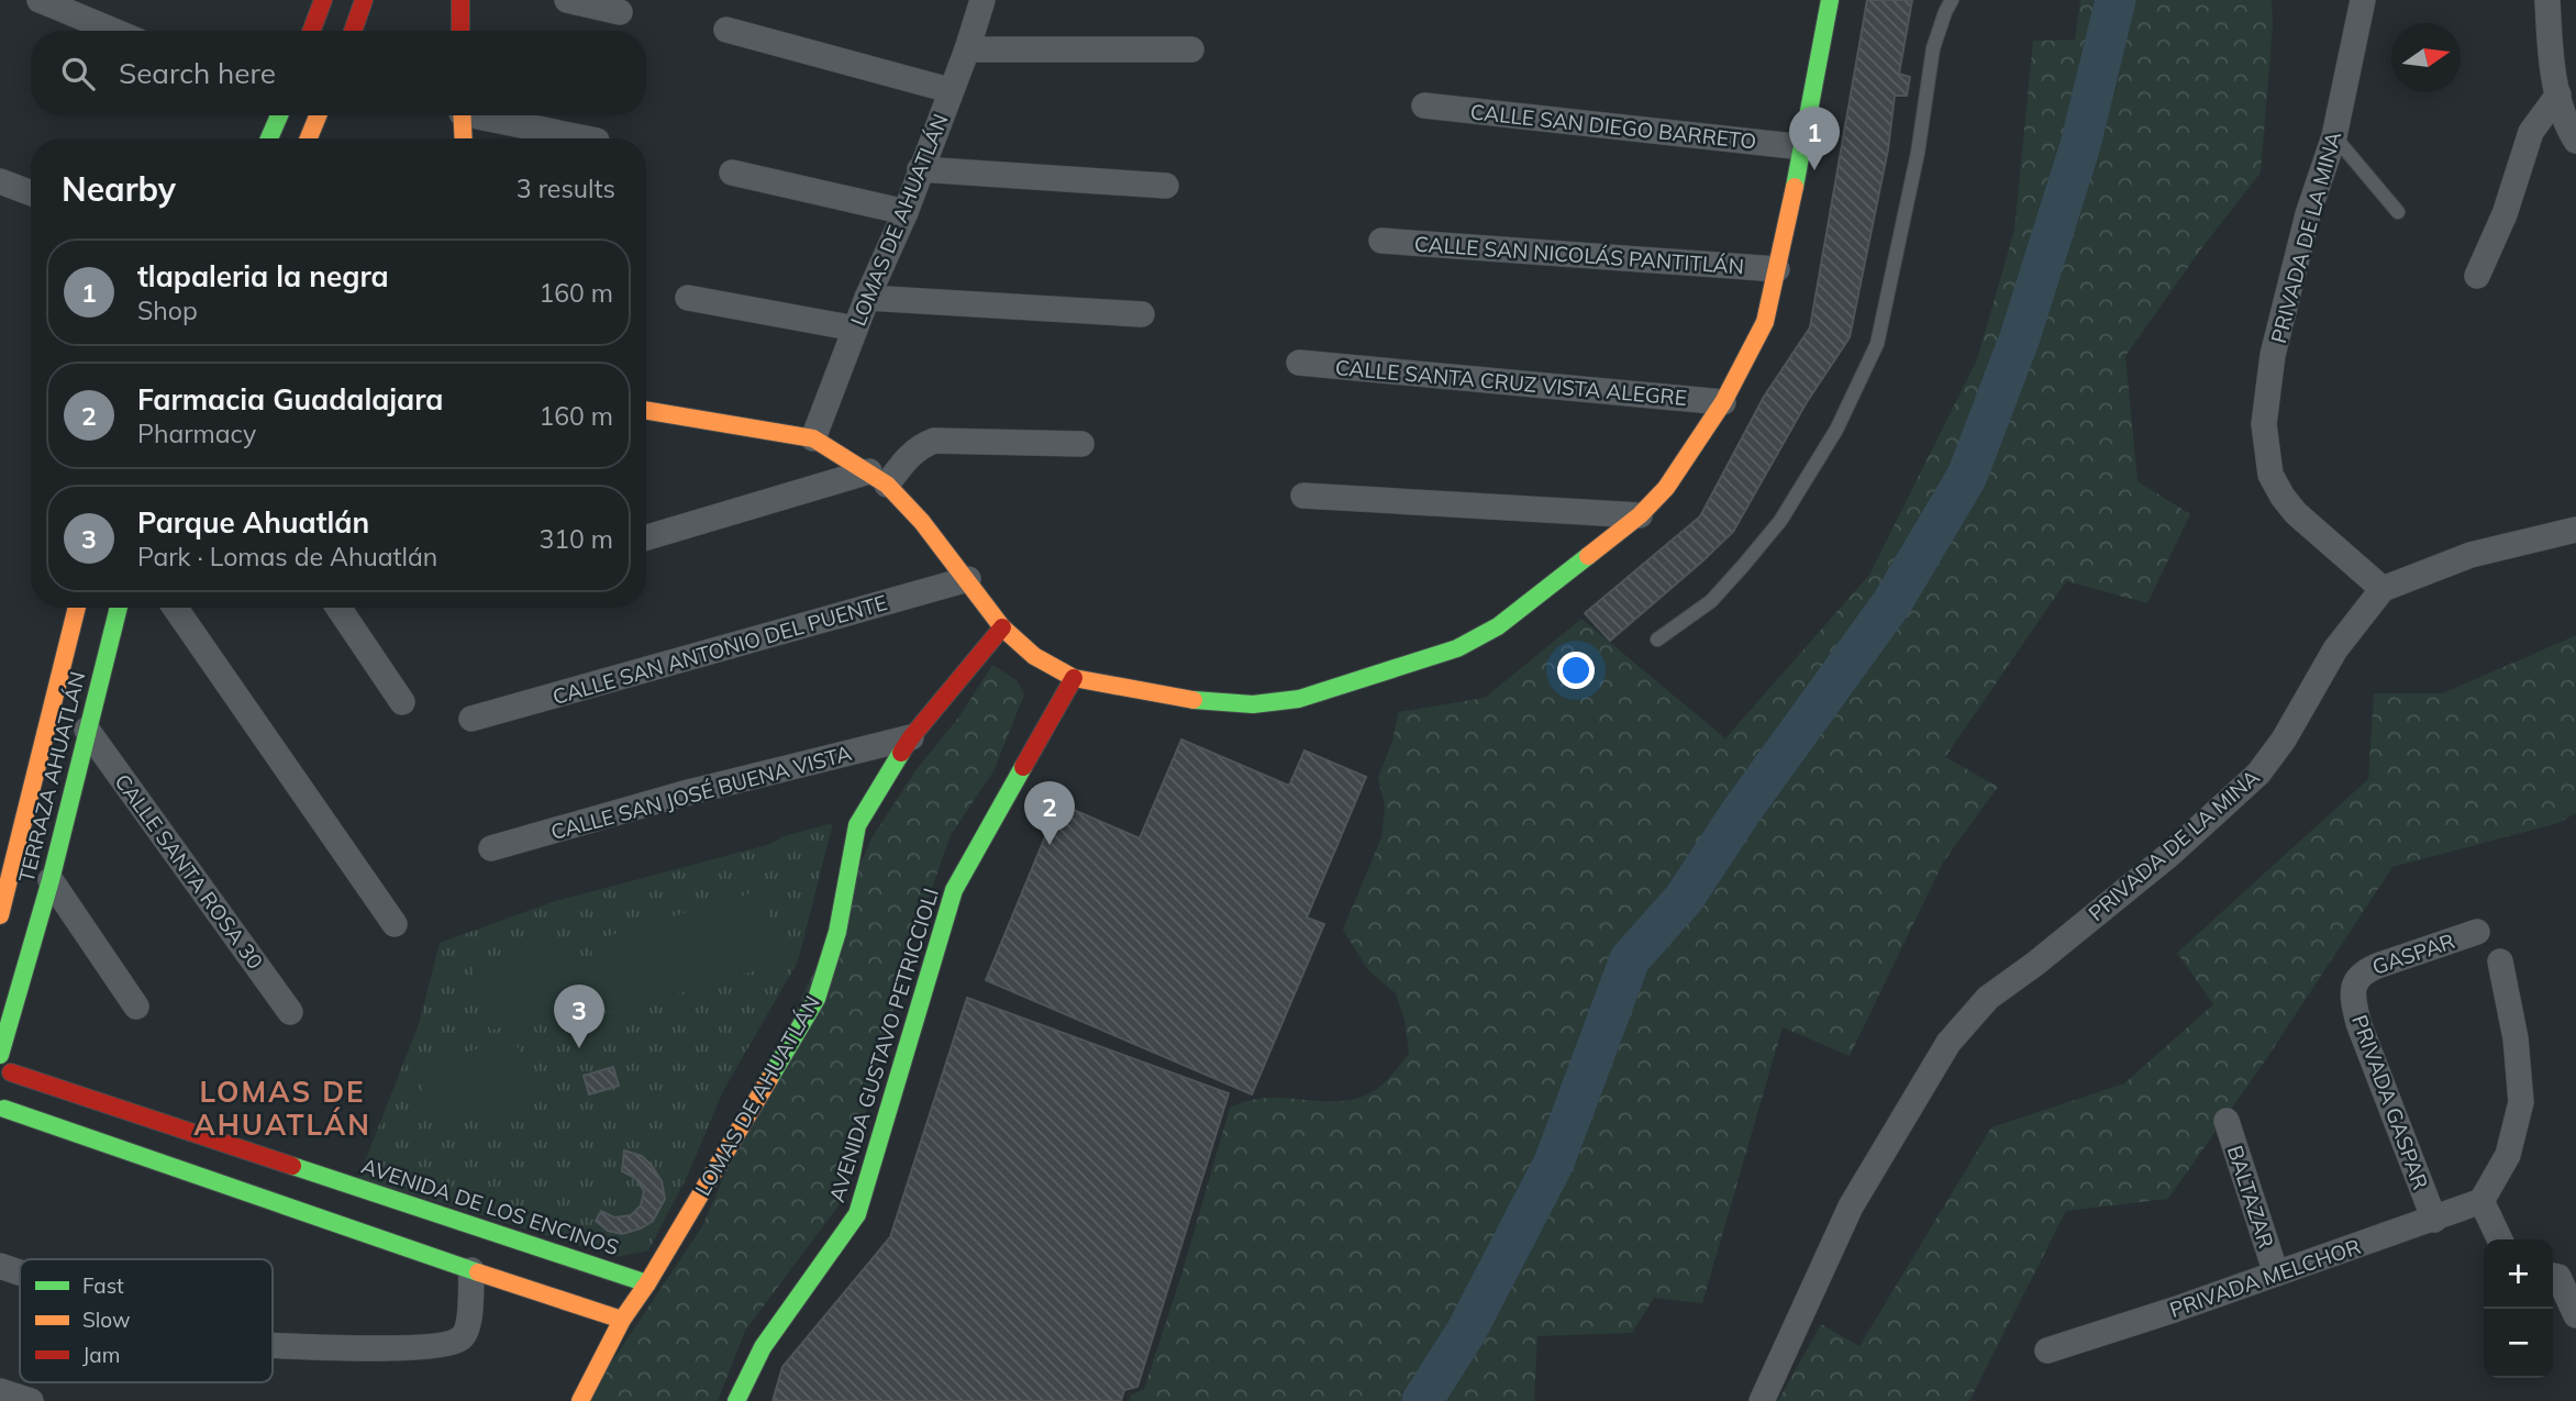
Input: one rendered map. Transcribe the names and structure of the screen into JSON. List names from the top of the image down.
{
  "streets": {
    "street": [
      "CALLE SAN DIEGO BARRETO",
      "LOMAS DE AHUATLÁN",
      "PRIVADA DE LA MINA",
      "CALLE SAN NICOLÁS PANTITLÁN",
      "CALLE SANTA CRUZ VISTA ALEGRE",
      "CALLE SAN ANTONIO DEL PUENTE",
      "TERRAZA AHUATLÁN",
      "CALLE SAN JOSÉ BUENA VISTA",
      "CALLE SANTA ROSA 30",
      "GASPAR",
      "AVENIDA GUSTAVO PETRICCIOLI",
      "PRIVADA GASPAR",
      "BALTAZAR",
      "AVENIDA DE LOS ENCINOS",
      "PRIVADA MELCHOR"
    ]
  },
  "crossings": [
    ["LOMAS DE AHUATLÁN", "CALLE SAN JOSÉ BUENA VISTA"],
    ["LOMAS DE AHUATLÁN", "AVENIDA DE LOS ENCINOS"],
    ["TERRAZA AHUATLÁN", "CALLE SANTA ROSA 30"],
    ["GASPAR", "PRIVADA GASPAR"],
    ["PRIVADA GASPAR", "PRIVADA MELCHOR"],
    ["BALTAZAR", "PRIVADA MELCHOR"]
  ],
  "districts": ["LOMAS DE AHUATLÁN"],
  "legend": ["Fast", "Slow", "Jam"],
  "north": "right",
  "page": {
    "search": "Search here",
    "pins": ["1", "2", "3"],
    "heading": ["Nearby", "3 results"],
    "list": [
      {
        "mark": "1",
        "name": "tlapaleria la negra",
        "note": "Shop",
        "value": "160 m"
      },
      {
        "mark": "2",
        "name": "Farmacia Guadalajara",
        "note": "Pharmacy",
        "value": "160 m"
      },
      {
        "mark": "3",
        "name": "Parque Ahuatlán",
        "note": "Park · Lomas de Ahuatlán",
        "value": "310 m"
      }
    ],
    "map_buttons": ["+", "−"]
  }
}
